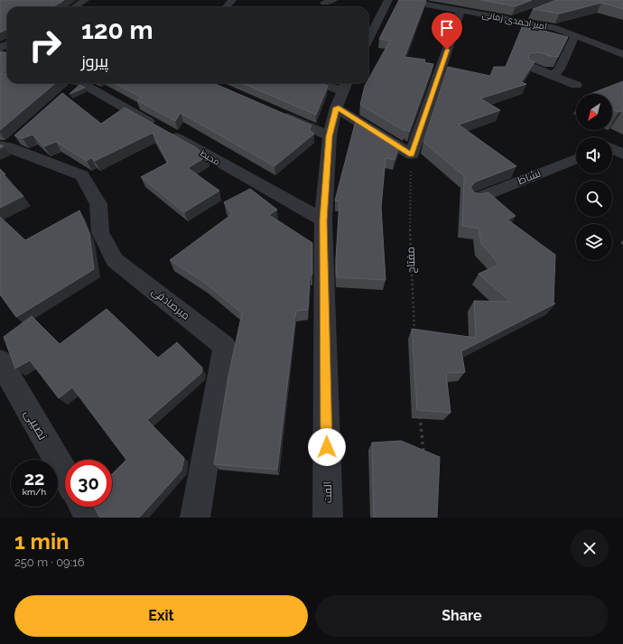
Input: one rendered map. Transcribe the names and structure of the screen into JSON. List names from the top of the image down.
{
  "streets": {
    "street": [
      "امیر احمدی زمانی",
      "محیط",
      "نشاط",
      "میرصادقی",
      "نصیبی",
      "الفت"
    ],
    "path": ["مفتاح"]
  },
  "crossings": [
    ["محیط", "الفت"]
  ],
  "north": "bottom left",
  "page": {
    "turn": ["120 m", "پیروز"],
    "speed": "22 km/h",
    "limit": "30",
    "heading": ["1 min", "250 m · 09:16"],
    "buttons": ["Exit", "Share"]
  }
}
